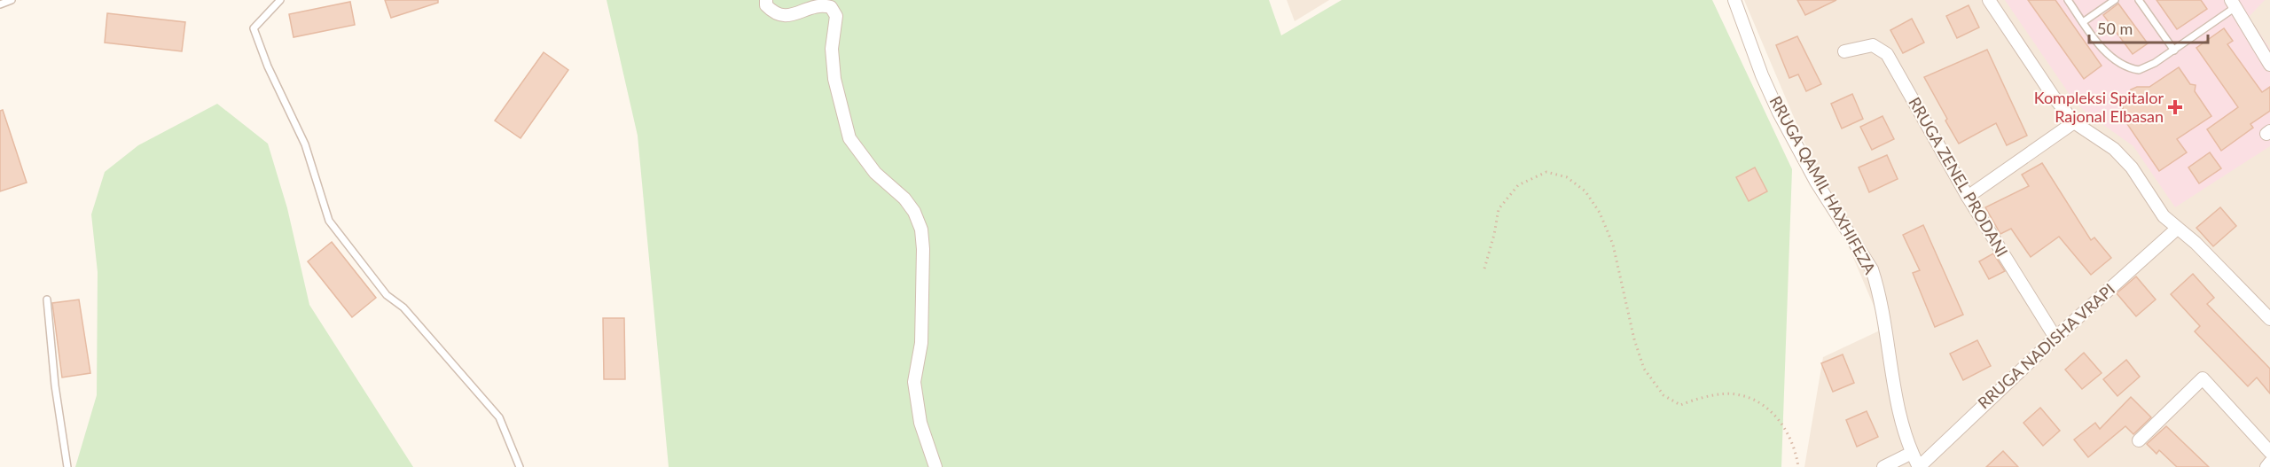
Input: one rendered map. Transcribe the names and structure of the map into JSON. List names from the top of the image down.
{
  "streets": {
    "street": ["RRUGA ZENEL PRODANI", "RRUGA QAMIL HAXHIFEZA", "RRUGA NADISHA VRAPI"]
  },
  "crossings": [
    ["RRUGA ZENEL PRODANI", "RRUGA NADISHA VRAPI"],
    ["RRUGA QAMIL HAXHIFEZA", "RRUGA NADISHA VRAPI"]
  ],
  "places": {
    "health": ["Kompleksi Spitalor Rajonal Elbasan"]
  },
  "scale_bar": "50 m"
}
